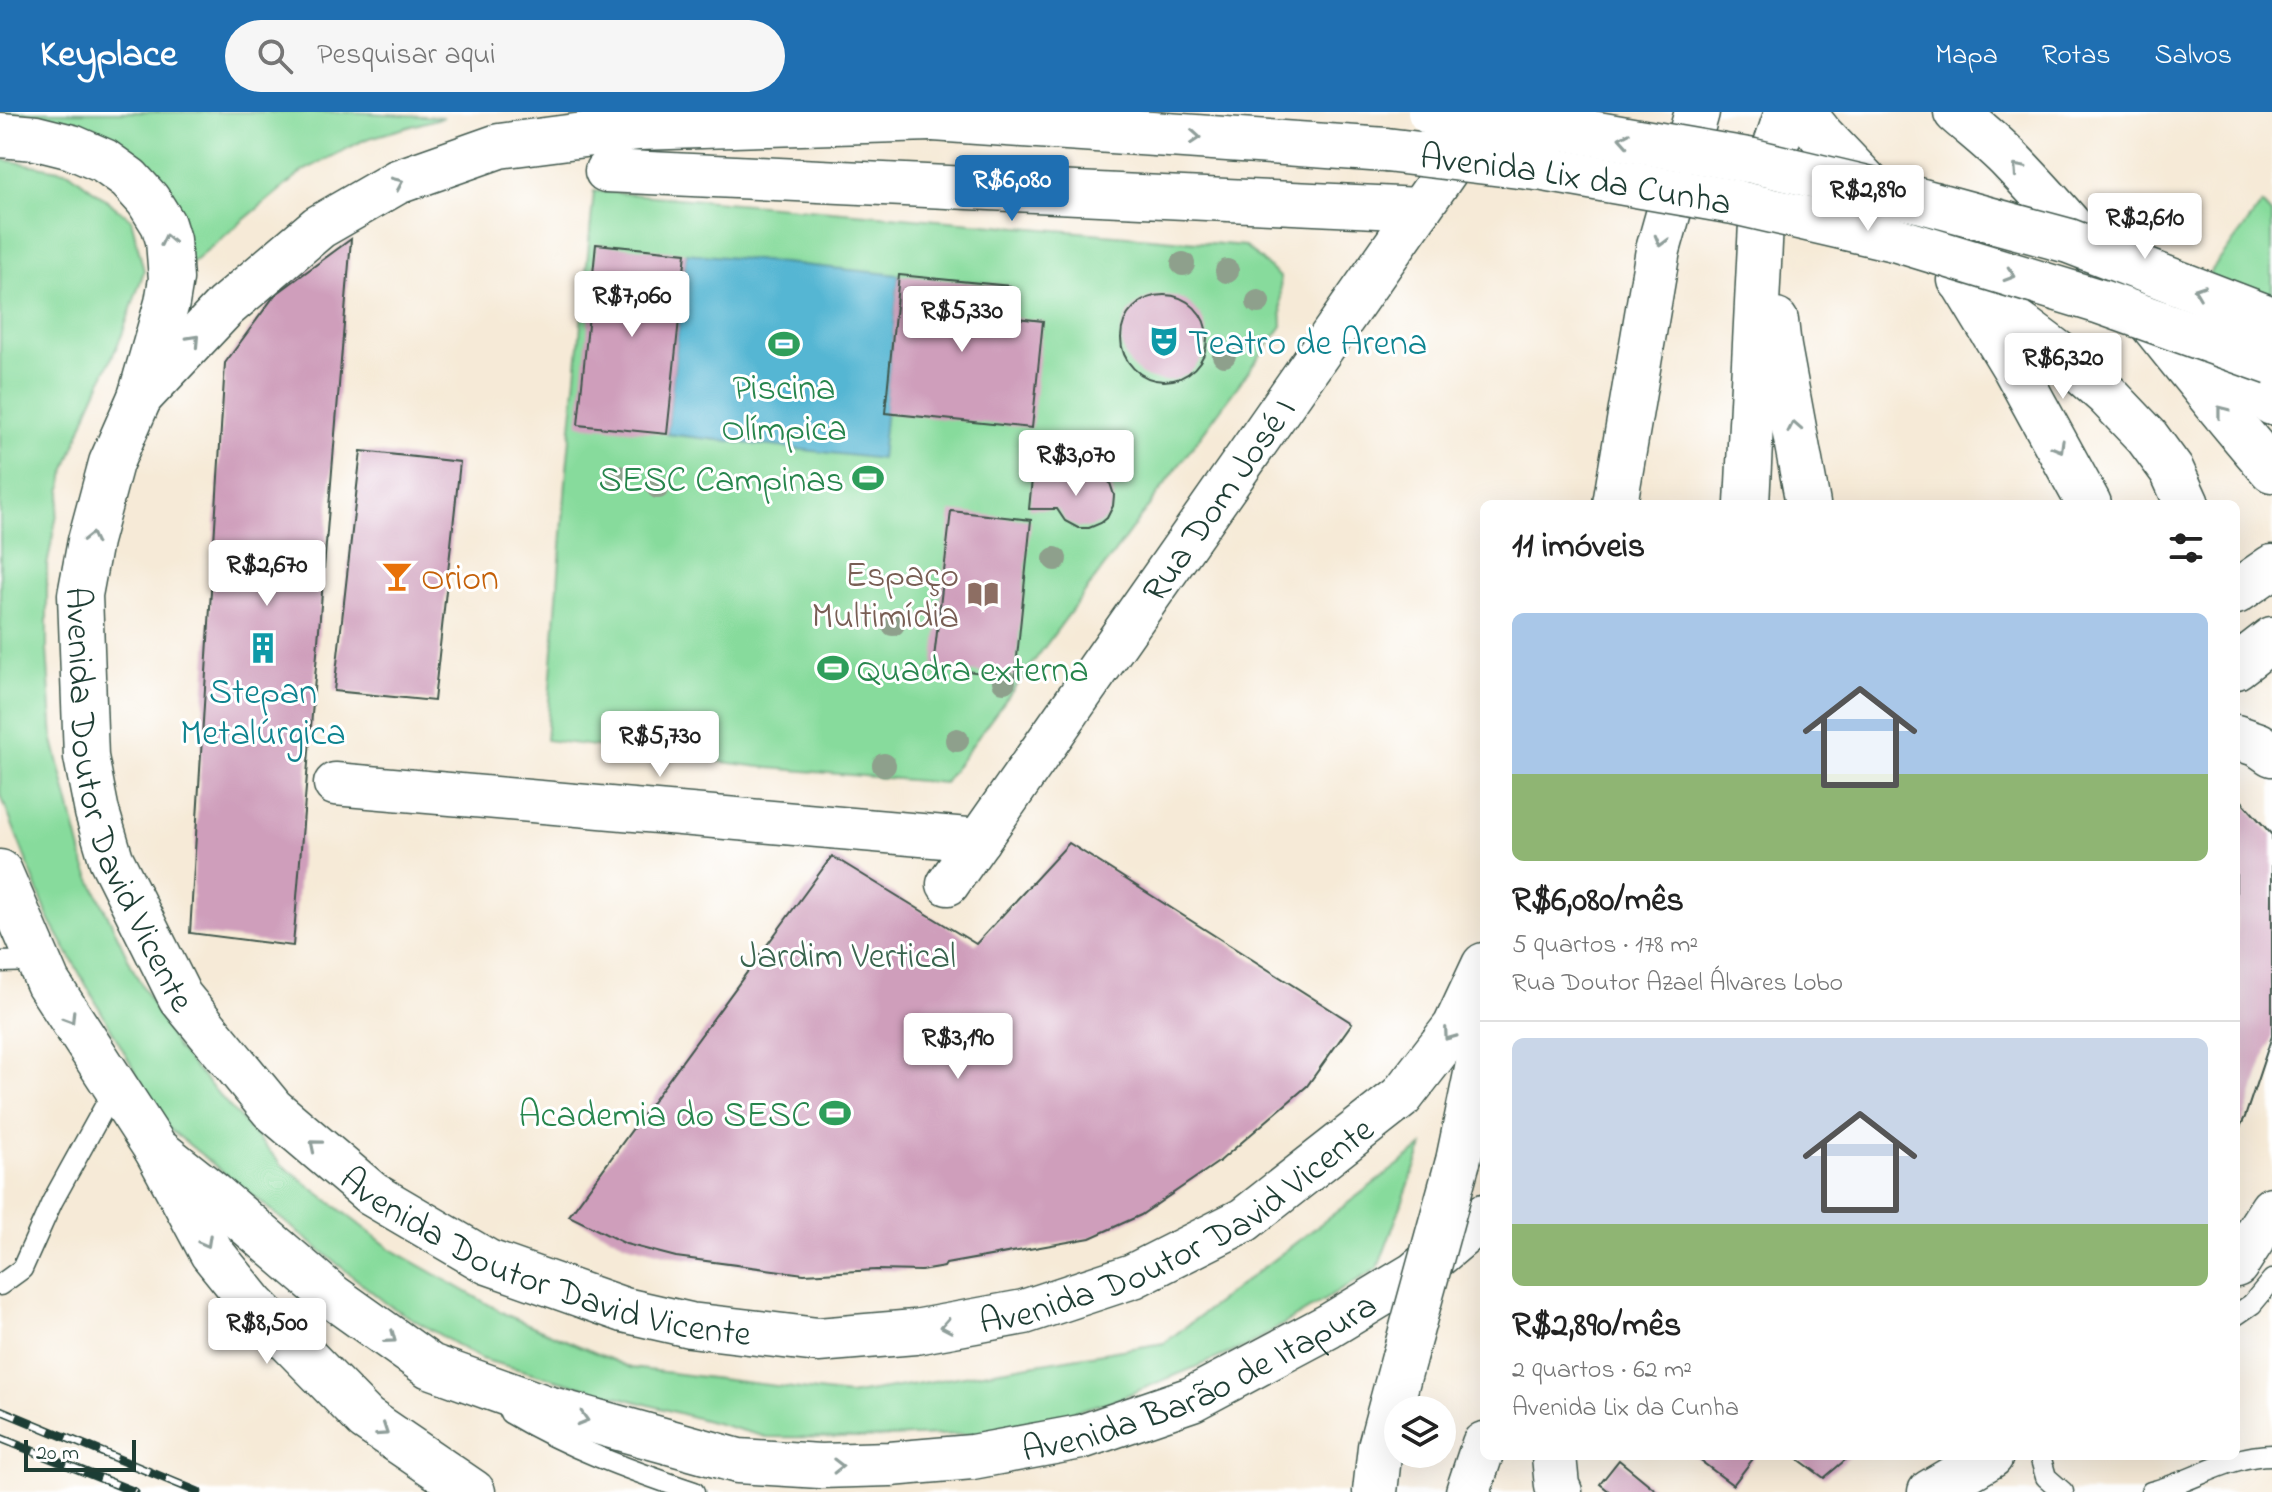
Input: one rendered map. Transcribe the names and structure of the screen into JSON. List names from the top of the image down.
{
  "streets": {
    "main road": ["Avenida Lix da Cunha", "Avenida Doutor David Vicente", "Avenida Barão de Itapura"],
    "street": ["Rua Dom José I"]
  },
  "one_way": ["Avenida Barão de Itapura"],
  "parks": ["Jardim Vertical"],
  "places": {
    "theatre": ["Teatro de Arena"],
    "sports": [
      "Piscina Olímpica",
      "SESC Campinas",
      "Quadra externa",
      "Academia do SESC"
    ],
    "bar": ["Orion"],
    "library": ["Espaço Multimídia"],
    "building": ["Stepan Metalúrgica"]
  },
  "scale_bar": "20 m",
  "page": {
    "header": "Keyplace",
    "search": "Pesquisar aqui",
    "nav": ["Mapa", "Rotas", "Salvos"],
    "price": [
      "R$6,080",
      "R$2,890",
      "R$2,610",
      "R$7,060",
      "R$5,330",
      "R$6,320",
      "R$3,070",
      "R$2,670",
      "R$5,730",
      "R$3,190",
      "R$8,500"
    ],
    "heading": "11 imóveis",
    "list": [
      {
        "name": "R$6,080/mês",
        "note": "5 quartos · 178 m² · Rua Doutor Azael Álvares Lobo"
      },
      {
        "name": "R$2,890/mês",
        "note": "2 quartos · 62 m² · Avenida Lix da Cunha"
      }
    ],
    "scale": "20 m"
  }
}
